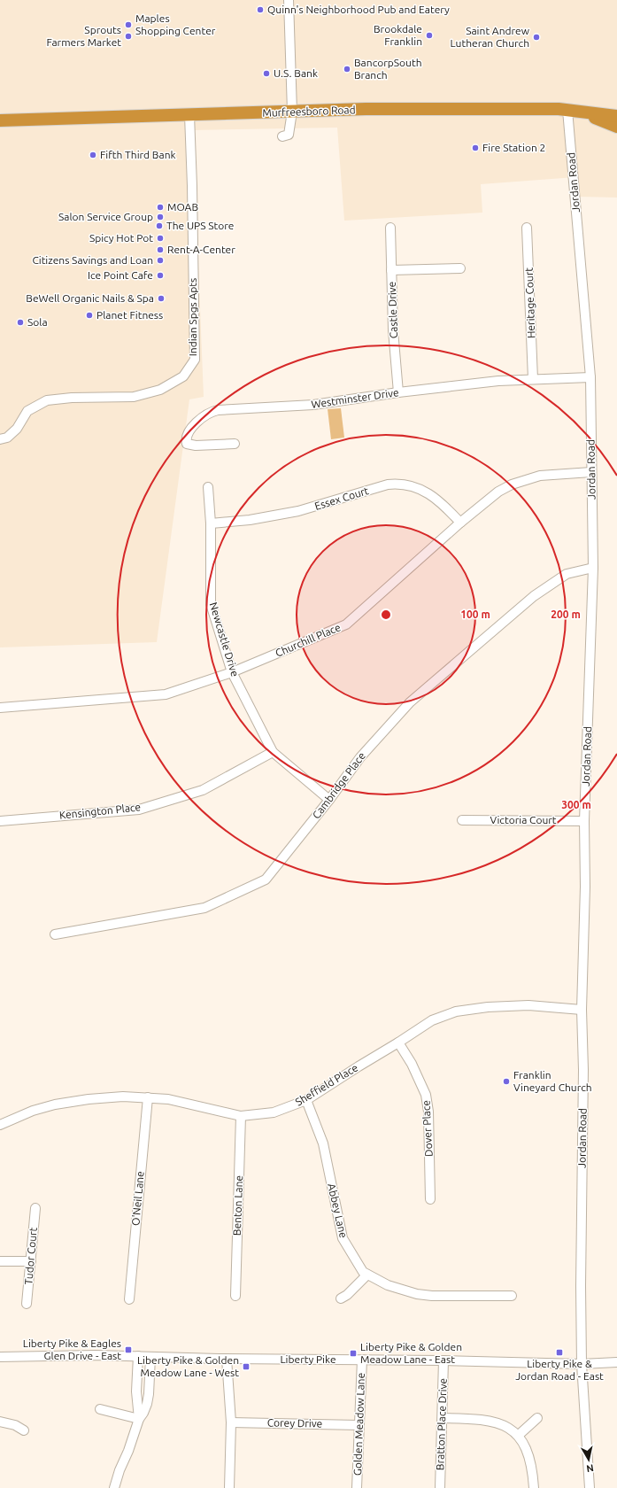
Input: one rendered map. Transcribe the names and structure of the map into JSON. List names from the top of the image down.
{
  "streets": {
    "highway": ["Murfreesboro Road"],
    "street": [
      "Jordan Road",
      "Heritage Court",
      "Castle Drive",
      "Indian Spgs Apts",
      "Westminster Drive",
      "Essex Court",
      "Newcastle Drive",
      "Churchill Place",
      "Cambridge Place",
      "Kensington Place",
      "Victoria Court",
      "Sheffield Place",
      "Dover Place",
      "O'Neil Lane",
      "Benton Lane",
      "Abbey Lane",
      "Tudor Court",
      "Liberty Pike",
      "Corey Drive",
      "Golden Meadow Lane",
      "Bratton Place Drive"
    ]
  },
  "crossings": [
    ["Murfreesboro Road", "Jordan Road"],
    ["Murfreesboro Road", "Indian Spgs Apts"],
    ["Jordan Road", "Westminster Drive"],
    ["Jordan Road", "Churchill Place"],
    ["Jordan Road", "Cambridge Place"],
    ["Jordan Road", "Victoria Court"],
    ["Jordan Road", "Sheffield Place"],
    ["Jordan Road", "Liberty Pike"],
    ["Heritage Court", "Westminster Drive"],
    ["Castle Drive", "Westminster Drive"],
    ["Essex Court", "Newcastle Drive"],
    ["Essex Court", "Churchill Place"],
    ["Newcastle Drive", "Churchill Place"],
    ["Newcastle Drive", "Cambridge Place"],
    ["Newcastle Drive", "Kensington Place"],
    ["Sheffield Place", "Dover Place"],
    ["Sheffield Place", "O'Neil Lane"],
    ["Sheffield Place", "Benton Lane"],
    ["Sheffield Place", "Abbey Lane"],
    ["Liberty Pike", "Golden Meadow Lane"],
    ["Liberty Pike", "Bratton Place Drive"],
    ["Corey Drive", "Golden Meadow Lane"]
  ],
  "places": {
    "other": [
      "Quinn's Neighborhood Pub and Eatery",
      "Maples Shopping Center",
      "Brookdale Franklin",
      "Sprouts Farmers Market",
      "Saint Andrew Lutheran Church",
      "BancorpSouth Branch",
      "U.S. Bank",
      "Fire Station 2",
      "Fifth Third Bank",
      "MOAB",
      "Salon Service Group",
      "The UPS Store",
      "Spicy Hot Pot",
      "Rent-A-Center",
      "Citizens Savings and Loan",
      "Ice Point Cafe",
      "BeWell Organic Nails & Spa",
      "Planet Fitness",
      "Sola",
      "Franklin Vineyard Church"
    ],
    "transit": [
      "Liberty Pike & Eagles Glen Drive - East",
      "Liberty Pike & Jordan Road - East",
      "Liberty Pike & Golden Meadow Lane - East",
      "Liberty Pike & Golden Meadow Lane - West"
    ]
  },
  "north": "bottom",
  "rings": ["100 m", "200 m", "300 m"]
}
